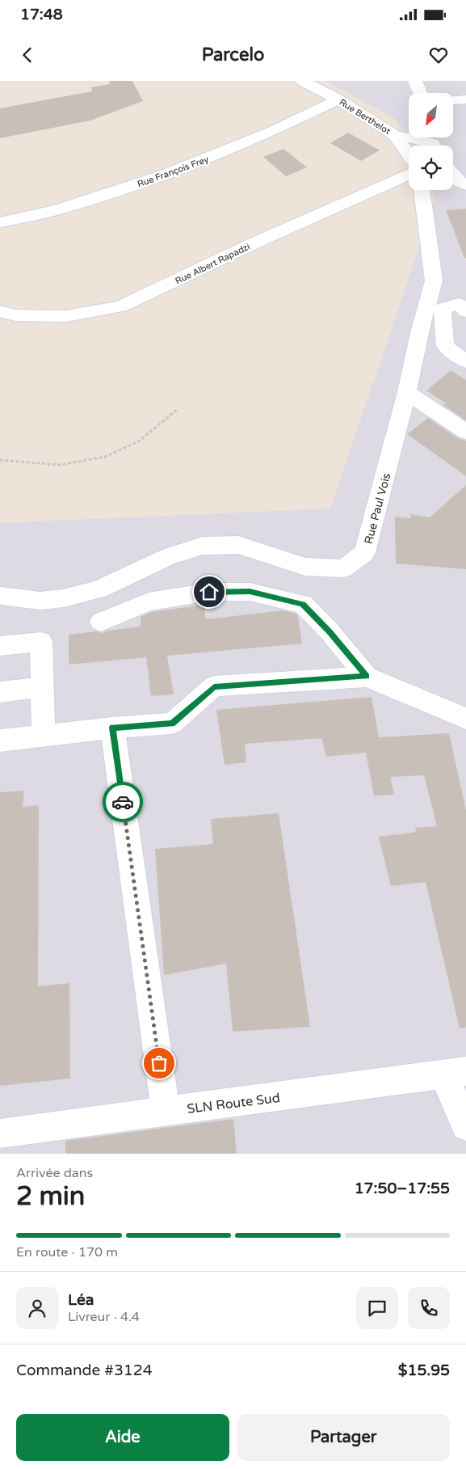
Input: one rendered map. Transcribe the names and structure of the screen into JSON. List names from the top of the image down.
{
  "streets": {
    "street": [
      "Rue Berthelot",
      "Rue François Frey",
      "Rue Albert Rapadzi",
      "Rue Paul Vois",
      "SLN Route Sud"
    ]
  },
  "crossings": [
    ["Rue Berthelot", "Rue François Frey"]
  ],
  "north": "bottom left",
  "page": {
    "status": "17:48",
    "header": "Parcelo",
    "heading": ["2 min", "Arrivée dans", "17:50–17:55"],
    "panel": [
      "Léa",
      "Livreur · 4.4",
      "Commande #3124",
      "$15.95"
    ],
    "bar": "En route · 170 m",
    "buttons": ["Aide", "Partager"]
  }
}
